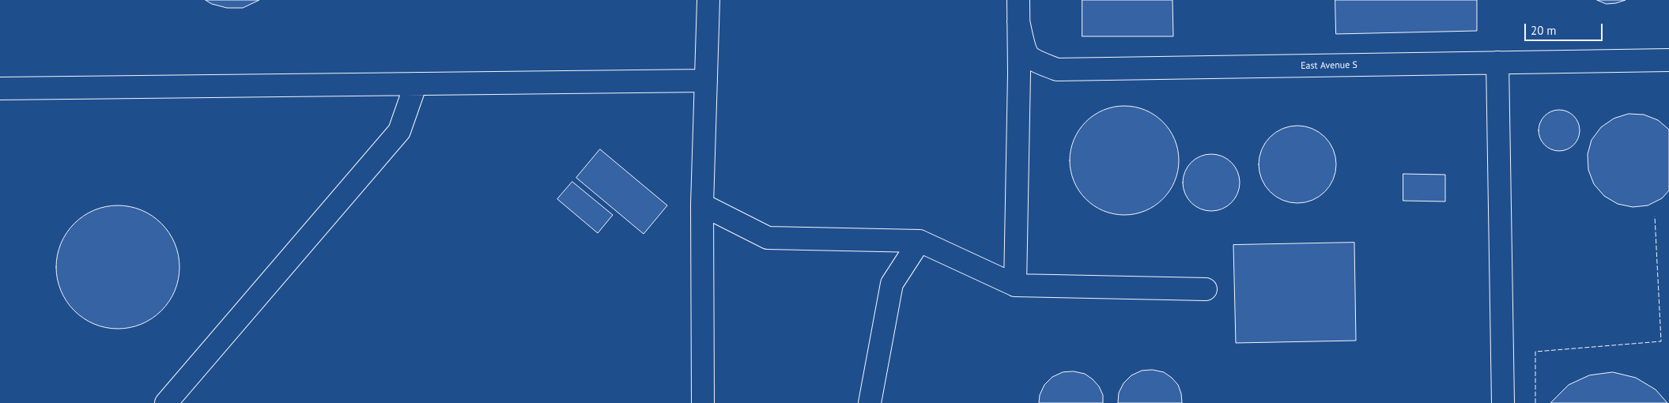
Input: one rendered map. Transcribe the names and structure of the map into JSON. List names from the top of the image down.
{
  "streets": {
    "lane": ["East Avenue S"]
  },
  "scale_bar": "20 m"
}
